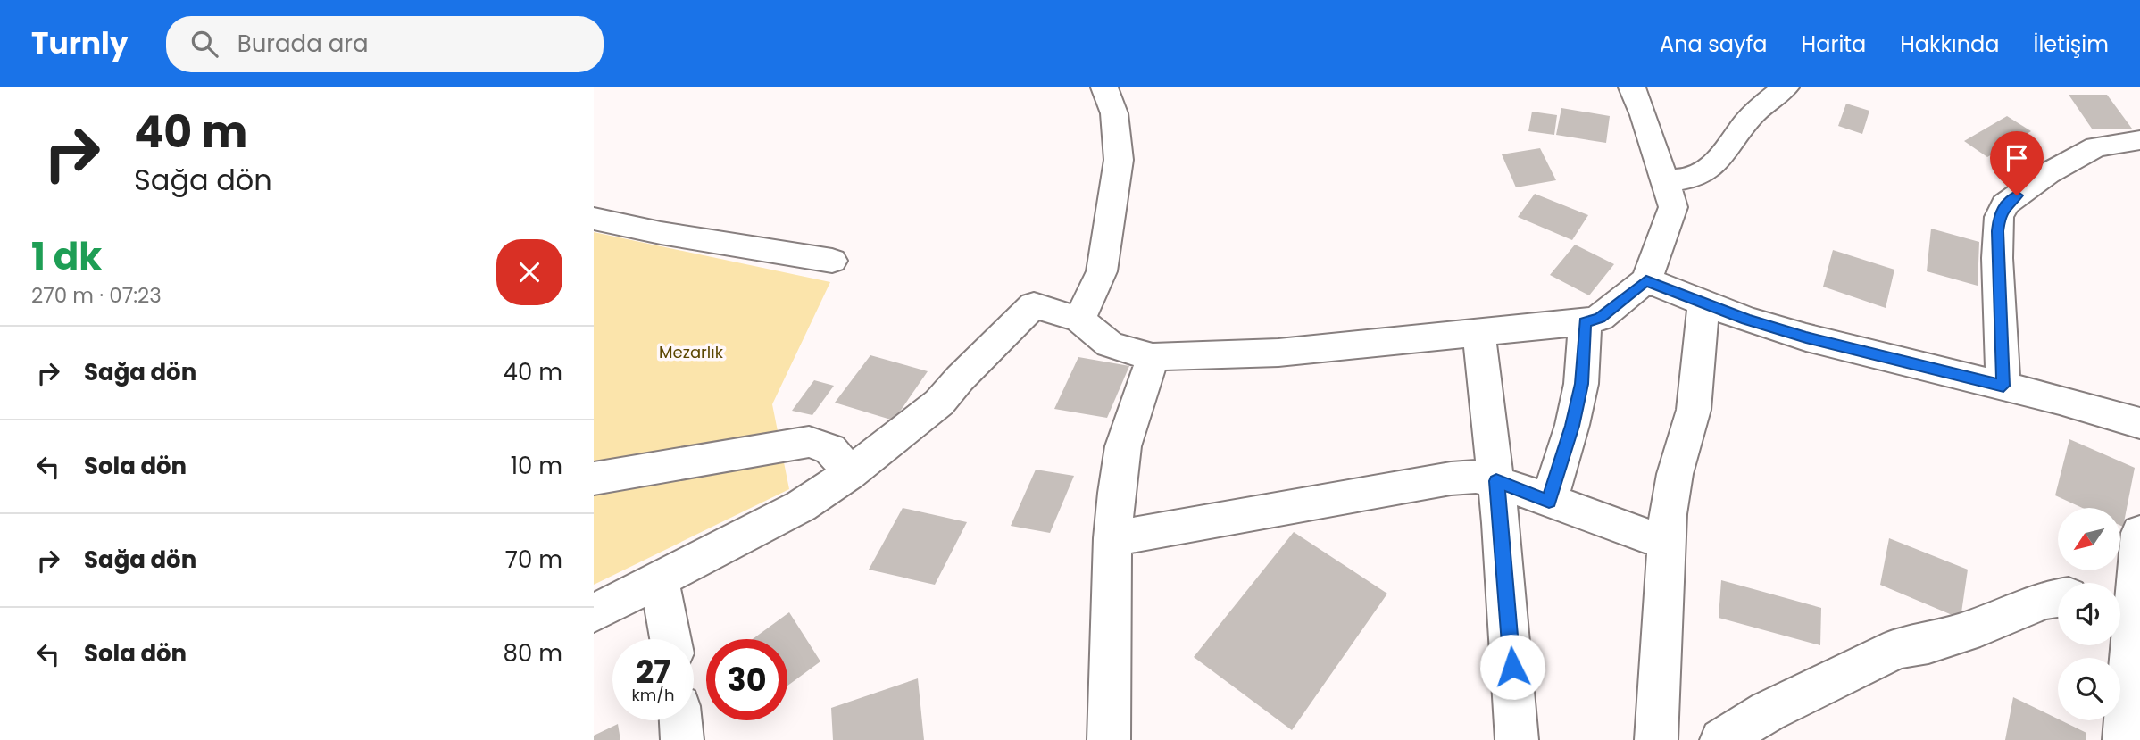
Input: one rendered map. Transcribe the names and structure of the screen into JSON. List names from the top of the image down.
{
  "parks": ["Mezarlık"],
  "north": "bottom left",
  "page": {
    "header": "Turnly",
    "search": "Burada ara",
    "nav": [
      "Ana sayfa",
      "Harita",
      "Hakkında",
      "İletişim"
    ],
    "turn": ["40 m", "Sağa dön"],
    "heading": ["1 dk", "270 m · 07:23"],
    "list": [
      {
        "name": "Sağa dön",
        "value": "40 m"
      },
      {
        "name": "Sola dön",
        "value": "10 m"
      },
      {
        "name": "Sağa dön",
        "value": "70 m"
      },
      {
        "name": "Sola dön",
        "value": "80 m"
      }
    ],
    "speed": "27 km/h",
    "limit": "30"
  }
}
